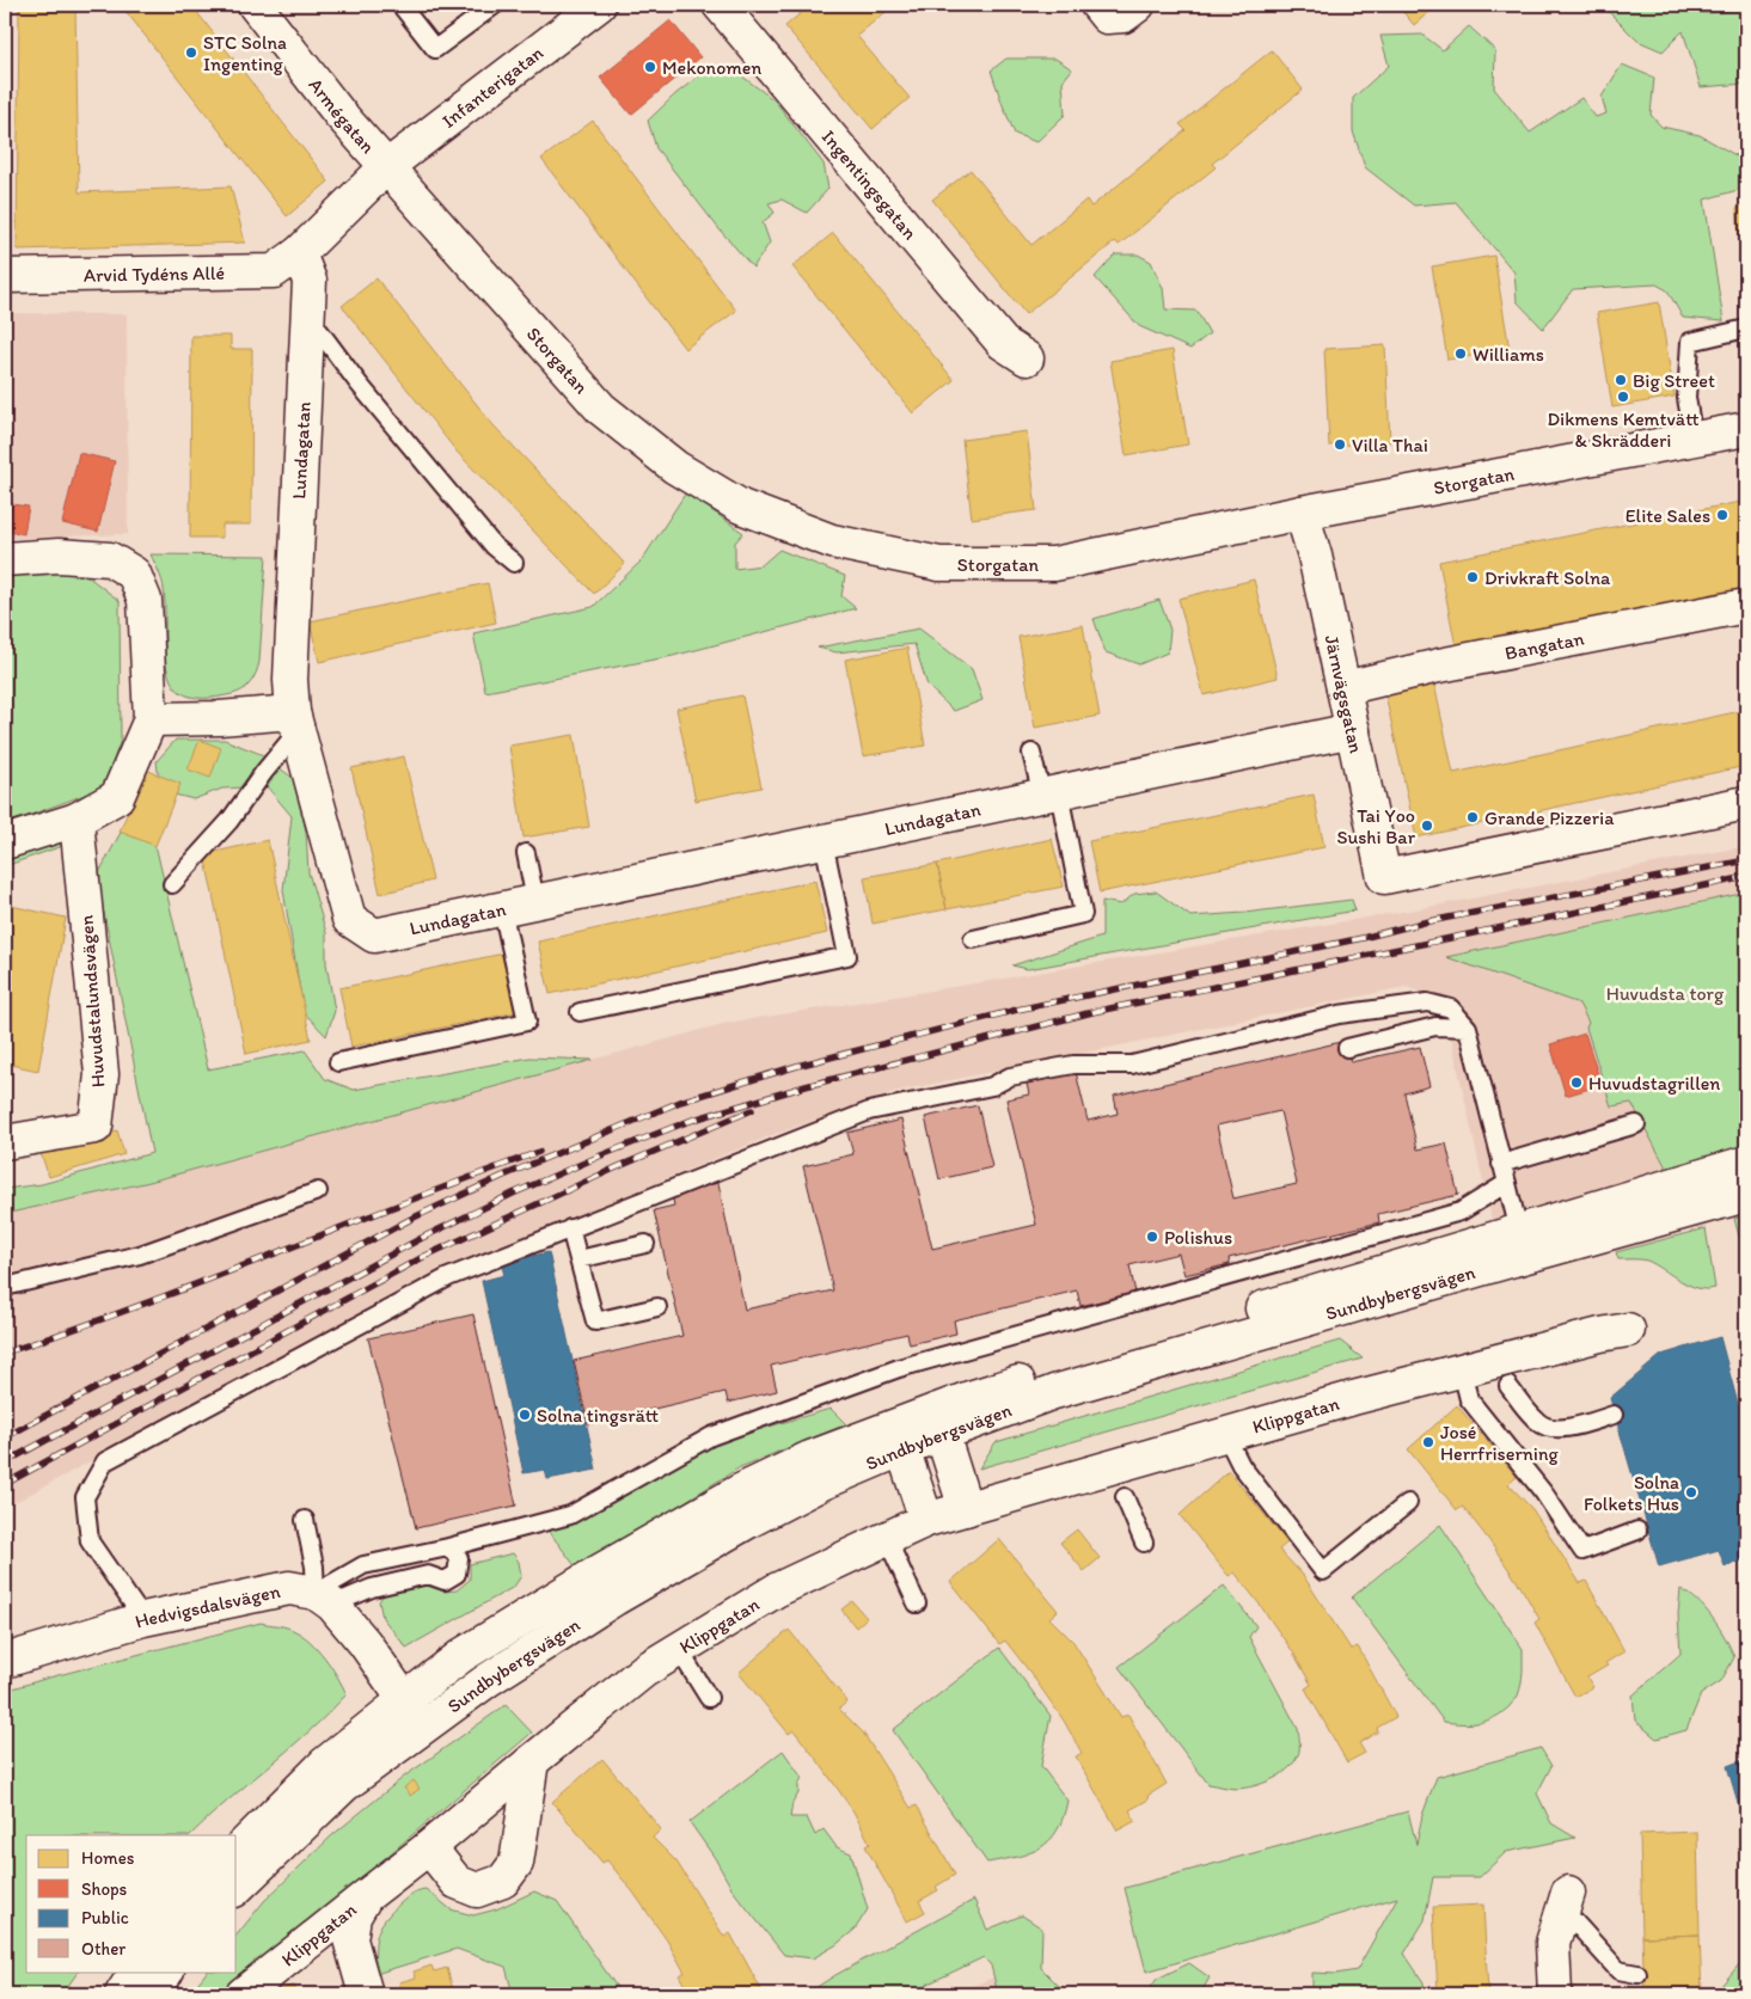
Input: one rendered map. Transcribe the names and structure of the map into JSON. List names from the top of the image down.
{
  "streets": {
    "street": [
      "Infanterigatan",
      "Armégatan",
      "Ingentingsgatan",
      "Arvid Tydéns Allé",
      "Storgatan",
      "Lundagatan",
      "Bangatan",
      "Järnvägsgatan",
      "Huvudstalundsvägen",
      "Sundbybergsvägen",
      "Klippgatan",
      "Hedvigsdalsvägen"
    ]
  },
  "crossings": [
    ["Infanterigatan", "Armégatan"],
    ["Infanterigatan", "Storgatan"],
    ["Armégatan", "Storgatan"],
    ["Arvid Tydéns Allé", "Lundagatan"],
    ["Storgatan", "Järnvägsgatan"],
    ["Lundagatan", "Järnvägsgatan"],
    ["Bangatan", "Järnvägsgatan"]
  ],
  "parks": ["Huvudsta torg"],
  "places": [
    "STC Solna Ingenting",
    "Mekonomen",
    "Williams",
    "Big Street",
    "Dikmens Kemtvätt & Skrädderi",
    "Villa Thai",
    "Elite Sales",
    "Drivkraft Solna",
    "Grande Pizzeria",
    "Tai Yoo Sushi Bar",
    "Huvudstagrillen",
    "Polishus",
    "Solna tingsrätt",
    "José Herrfriserning",
    "Solna Folkets Hus"
  ],
  "legend": [
    "Homes",
    "Shops",
    "Public",
    "Other"
  ]
}
